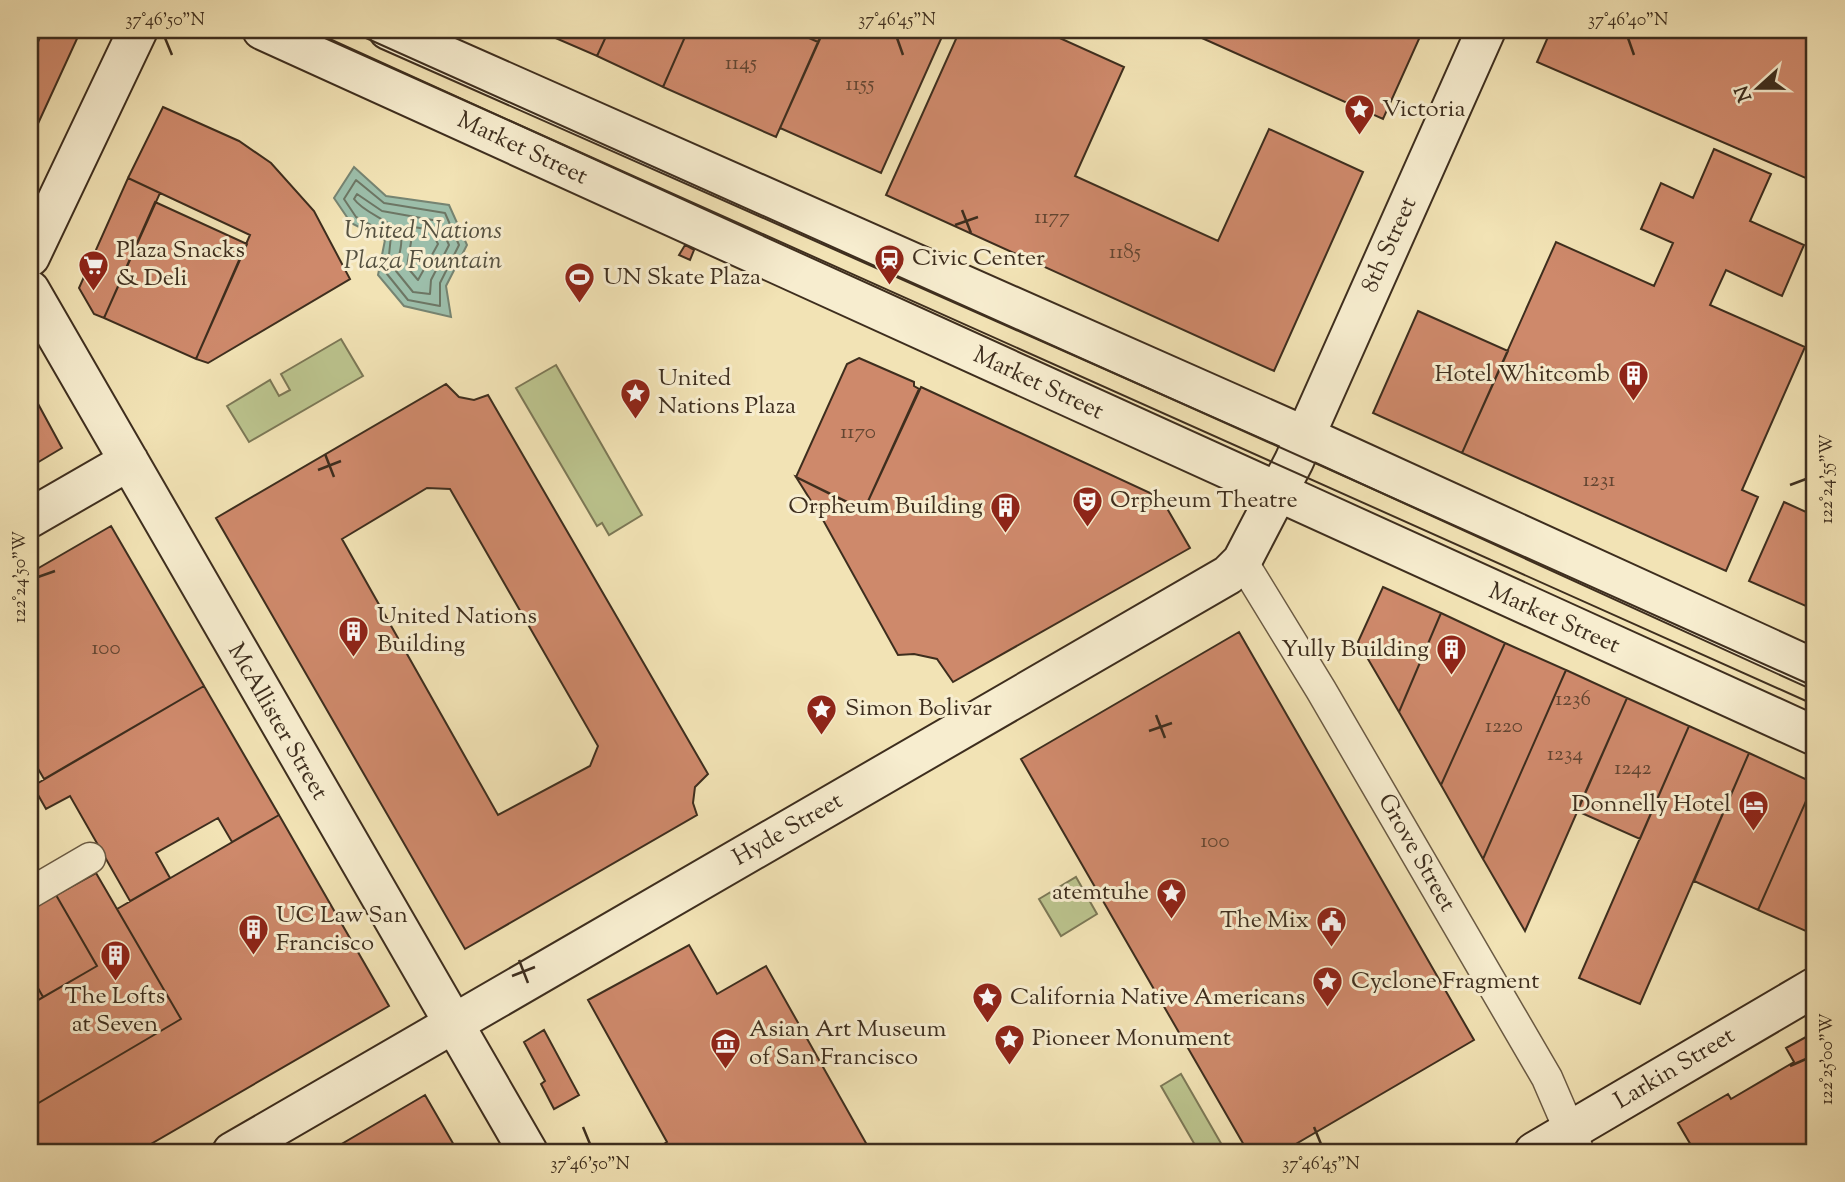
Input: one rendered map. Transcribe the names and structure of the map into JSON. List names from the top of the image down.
{
  "streets": {
    "street": [
      "Market Street",
      "8th Street",
      "McAllister Street",
      "Hyde Street",
      "Grove Street",
      "Larkin Street"
    ]
  },
  "crossings": [
    ["Market Street", "8th Street"],
    ["Market Street", "Hyde Street"],
    ["8th Street", "Hyde Street"],
    ["McAllister Street", "Hyde Street"],
    ["Hyde Street", "Grove Street"],
    ["Grove Street", "Larkin Street"]
  ],
  "water": ["United Nations Plaza Fountain"],
  "places": {
    "place": [
      "Victoria",
      "United Nations Plaza",
      "Simon Bolivar",
      "atemtuhe",
      "Cyclone Fragment",
      "California Native Americans",
      "Pioneer Monument"
    ],
    "station": ["Civic Center"],
    "supermarket": ["Plaza Snacks & Deli"],
    "sports": ["UN Skate Plaza"],
    "building": [
      "Hotel Whitcomb",
      "Orpheum Building",
      "United Nations Building",
      "Yully Building",
      "UC Law San Francisco",
      "The Lofts at Seven"
    ],
    "theatre": ["Orpheum Theatre"],
    "hotel": ["Donnelly Hotel"],
    "public building": ["The Mix"],
    "museum": ["Asian Art Museum of San Francisco"]
  },
  "house_numbers": [
    "1145",
    "1155",
    "1177",
    "1185",
    "1170",
    "1231",
    "100",
    "1236",
    "1220",
    "1234",
    "1242",
    "100"
  ],
  "north": "left",
  "coordinates": [
    "37°46'50\"N",
    "37°46'45\"N",
    "37°46'40\"N",
    "122°24'55\"W",
    "122°24'50\"W",
    "122°25'00\"W"
  ]
}
